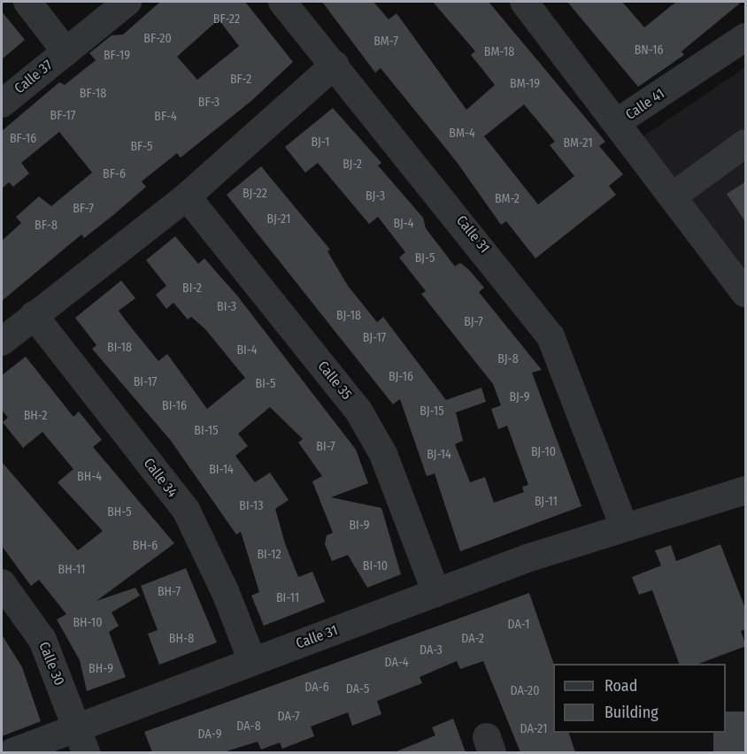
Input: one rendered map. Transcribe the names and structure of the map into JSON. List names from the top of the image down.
{
  "streets": {
    "street": [
      "Calle 37",
      "Calle 41",
      "Calle 31",
      "Calle 35",
      "Calle 34",
      "Calle 30"
    ]
  },
  "crossings": [
    ["Calle 31", "Calle 35"],
    ["Calle 31", "Calle 34"],
    ["Calle 31", "Calle 30"]
  ],
  "house_numbers": [
    "BF-22",
    "BF-20",
    "BM-7",
    "BN-16",
    "BM-18",
    "BF-19",
    "BF-2",
    "BM-19",
    "BF-18",
    "BF-3",
    "BF-17",
    "BF-4",
    "BM-4",
    "BF-16",
    "BJ-1",
    "BM-21",
    "BF-5",
    "BJ-2",
    "BF-6",
    "BJ-22",
    "BJ-3",
    "BM-2",
    "BF-7",
    "BJ-21",
    "BJ-4",
    "BF-8",
    "BJ-5",
    "BI-2",
    "BI-3",
    "BJ-18",
    "BJ-7",
    "BJ-17",
    "BI-18",
    "BI-4",
    "BJ-8",
    "BJ-16",
    "BI-17",
    "BI-5",
    "BJ-9",
    "BI-16",
    "BJ-15",
    "BH-2",
    "BI-15",
    "BI-7",
    "BJ-10",
    "BJ-14",
    "BI-14",
    "BH-4",
    "BJ-11",
    "BI-13",
    "BH-5",
    "BI-9",
    "BH-6",
    "BI-12",
    "BI-10",
    "BH-11",
    "BH-7",
    "BI-11",
    "BH-10",
    "DA-1",
    "BH-8",
    "DA-2",
    "DA-3",
    "DA-4",
    "BH-9",
    "DA-6",
    "DA-5",
    "DA-20",
    "DA-7",
    "DA-8",
    "DA-21",
    "DA-9"
  ],
  "legend": ["Road", "Building"]
}
